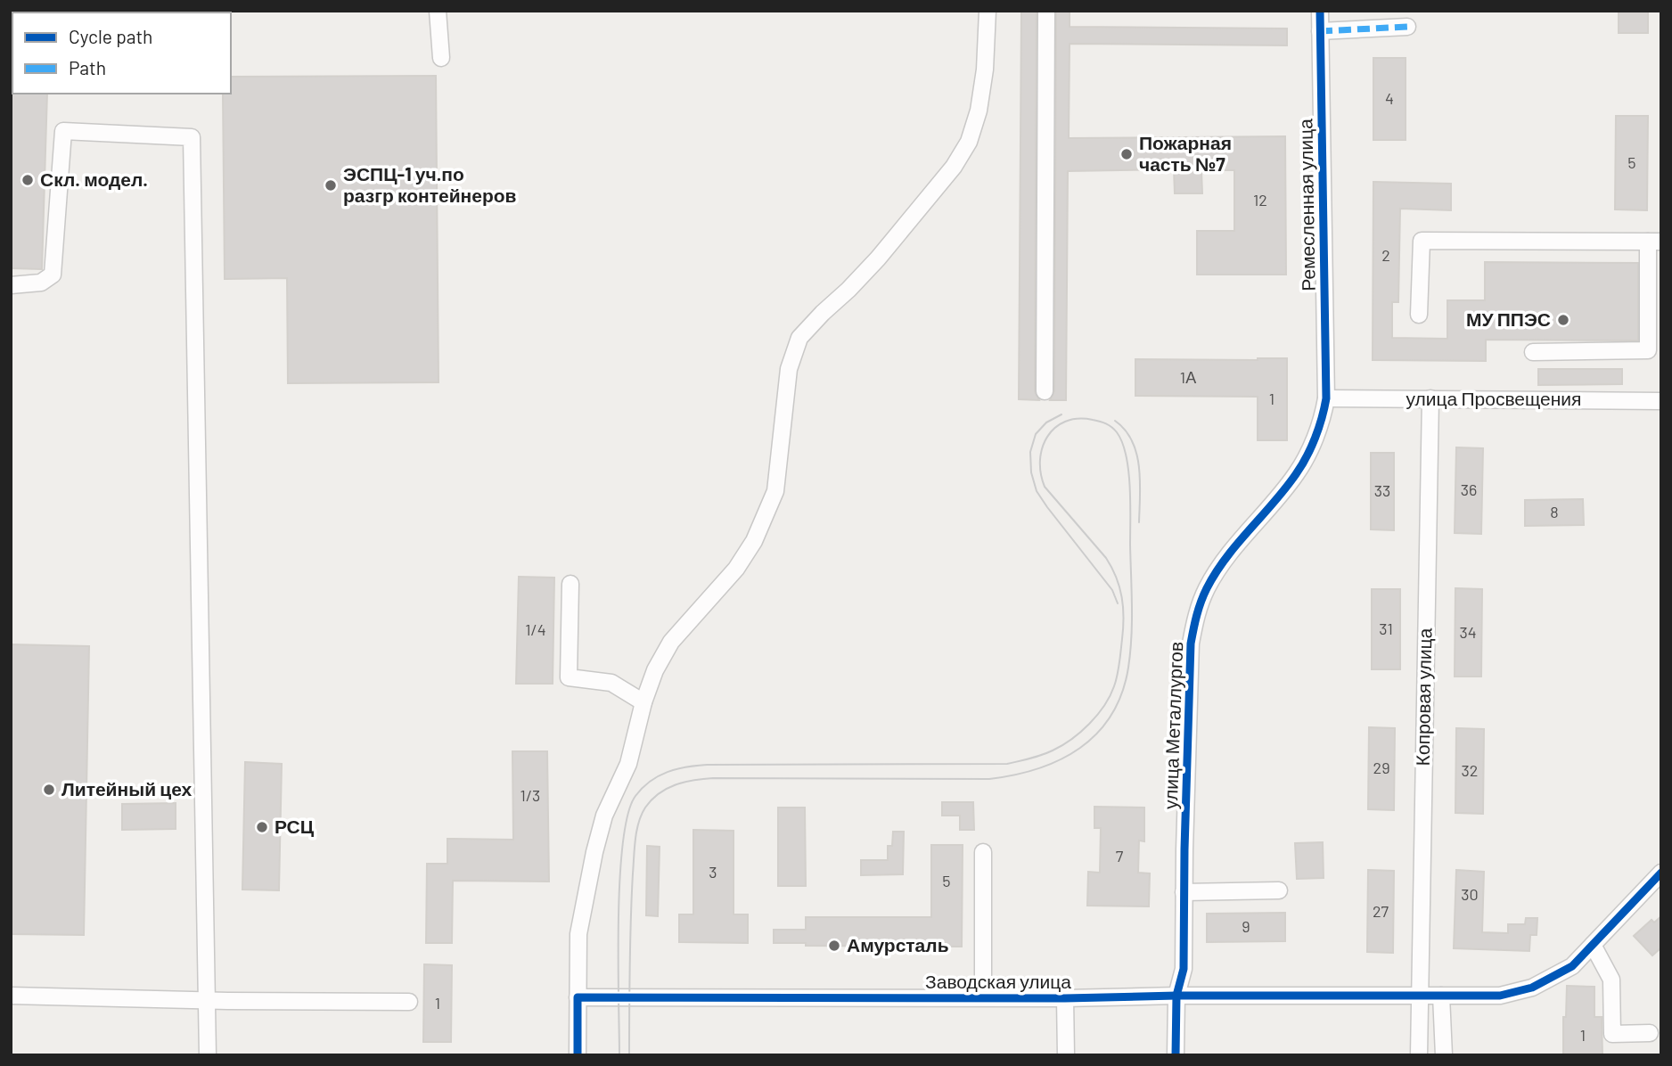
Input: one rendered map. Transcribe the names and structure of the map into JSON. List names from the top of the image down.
{
  "streets": {
    "street": [
      "Ремесленная улица",
      "улица Просвещения",
      "Копровая улица",
      "улица Металлургов",
      "Заводская улица"
    ]
  },
  "crossings": [
    ["Ремесленная улица", "улица Просвещения"],
    ["Ремесленная улица", "улица Металлургов"],
    ["улица Просвещения", "Копровая улица"],
    ["улица Просвещения", "улица Металлургов"],
    ["Копровая улица", "Заводская улица"],
    ["улица Металлургов", "Заводская улица"]
  ],
  "places": [
    "Пожарная часть №7",
    "Скл. модел.",
    "ЭСПЦ-1 уч.по разгр контейнеров",
    "МУ ППЭС",
    "Литейный цех",
    "РСЦ",
    "Амурсталь"
  ],
  "house_numbers": [
    "4",
    "5",
    "12",
    "2",
    "1А",
    "1",
    "36",
    "33",
    "8",
    "31",
    "1/4",
    "34",
    "29",
    "32",
    "1/3",
    "7",
    "3",
    "5",
    "30",
    "27",
    "9",
    "1",
    "1"
  ],
  "legend": ["Cycle path", "Path"]
}
